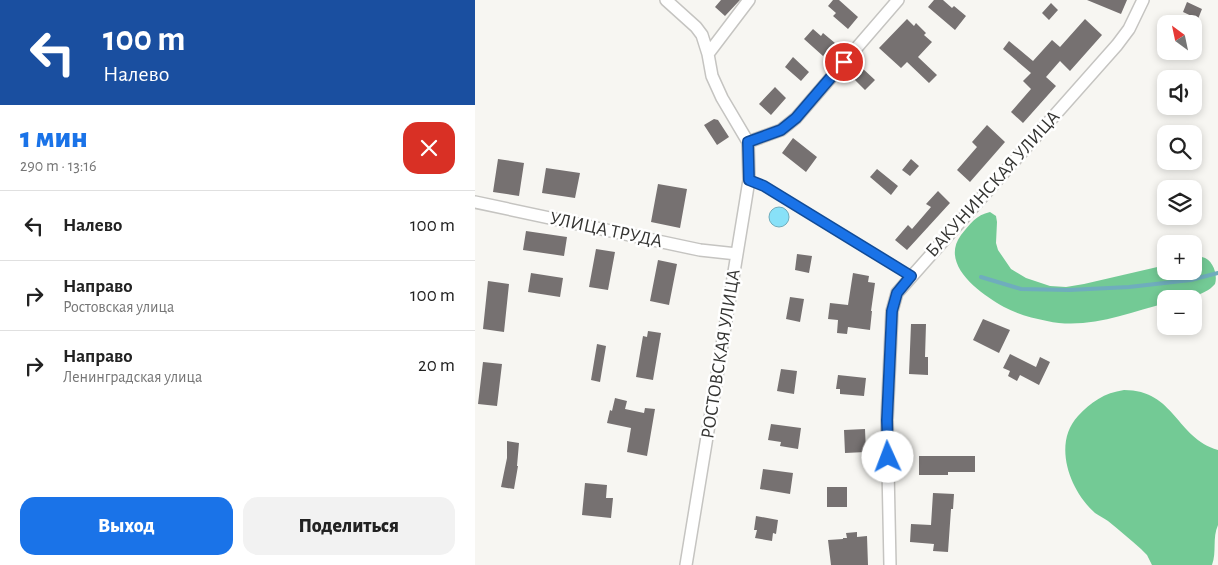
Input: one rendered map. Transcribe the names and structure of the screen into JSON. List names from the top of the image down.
{
  "streets": {
    "street": ["БАКУНИНСКАЯ УЛИЦА", "УЛИЦА ТРУДА", "РОСТОВСКАЯ УЛИЦА"]
  },
  "crossings": [
    ["УЛИЦА ТРУДА", "РОСТОВСКАЯ УЛИЦА"]
  ],
  "north": "top left",
  "page": {
    "turn": ["100 m", "Налево"],
    "map_buttons": ["+", "−"],
    "heading": ["1 мин", "290 m · 13:16"],
    "list": [
      {
        "name": "Налево",
        "value": "100 m"
      },
      {
        "name": "Направо",
        "note": "Ростовская улица",
        "value": "100 m"
      },
      {
        "name": "Направо",
        "note": "Ленинградская улица",
        "value": "20 m"
      }
    ],
    "buttons": ["Выход", "Поделиться"]
  }
}
